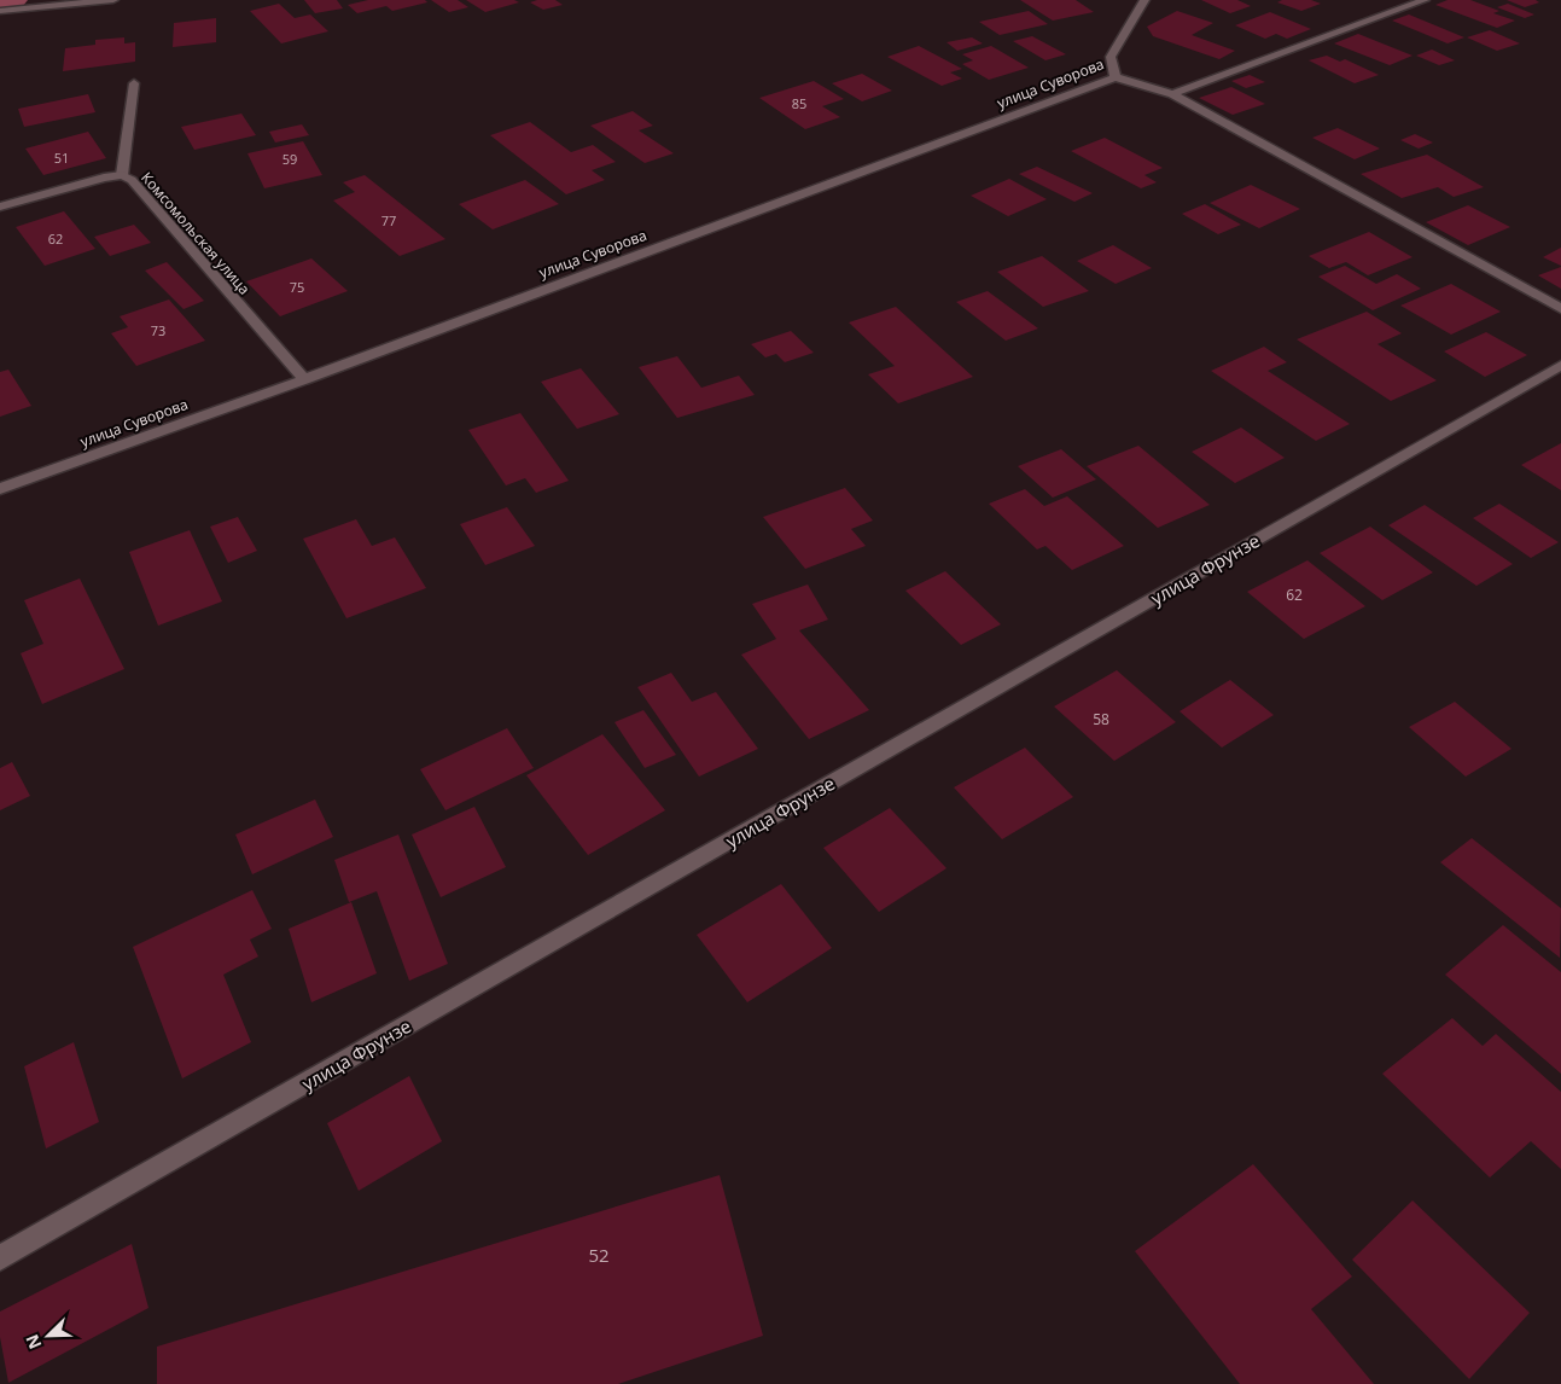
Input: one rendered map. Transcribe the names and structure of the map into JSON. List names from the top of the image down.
{
  "streets": {
    "street": ["улица Суворова", "Комсомольская улица", "улица Фрунзе"]
  },
  "crossings": [
    ["улица Суворова", "Комсомольская улица"]
  ],
  "house_numbers": [
    "85",
    "51",
    "59",
    "77",
    "62",
    "75",
    "73",
    "62",
    "58",
    "52"
  ],
  "north": "bottom left"
}
